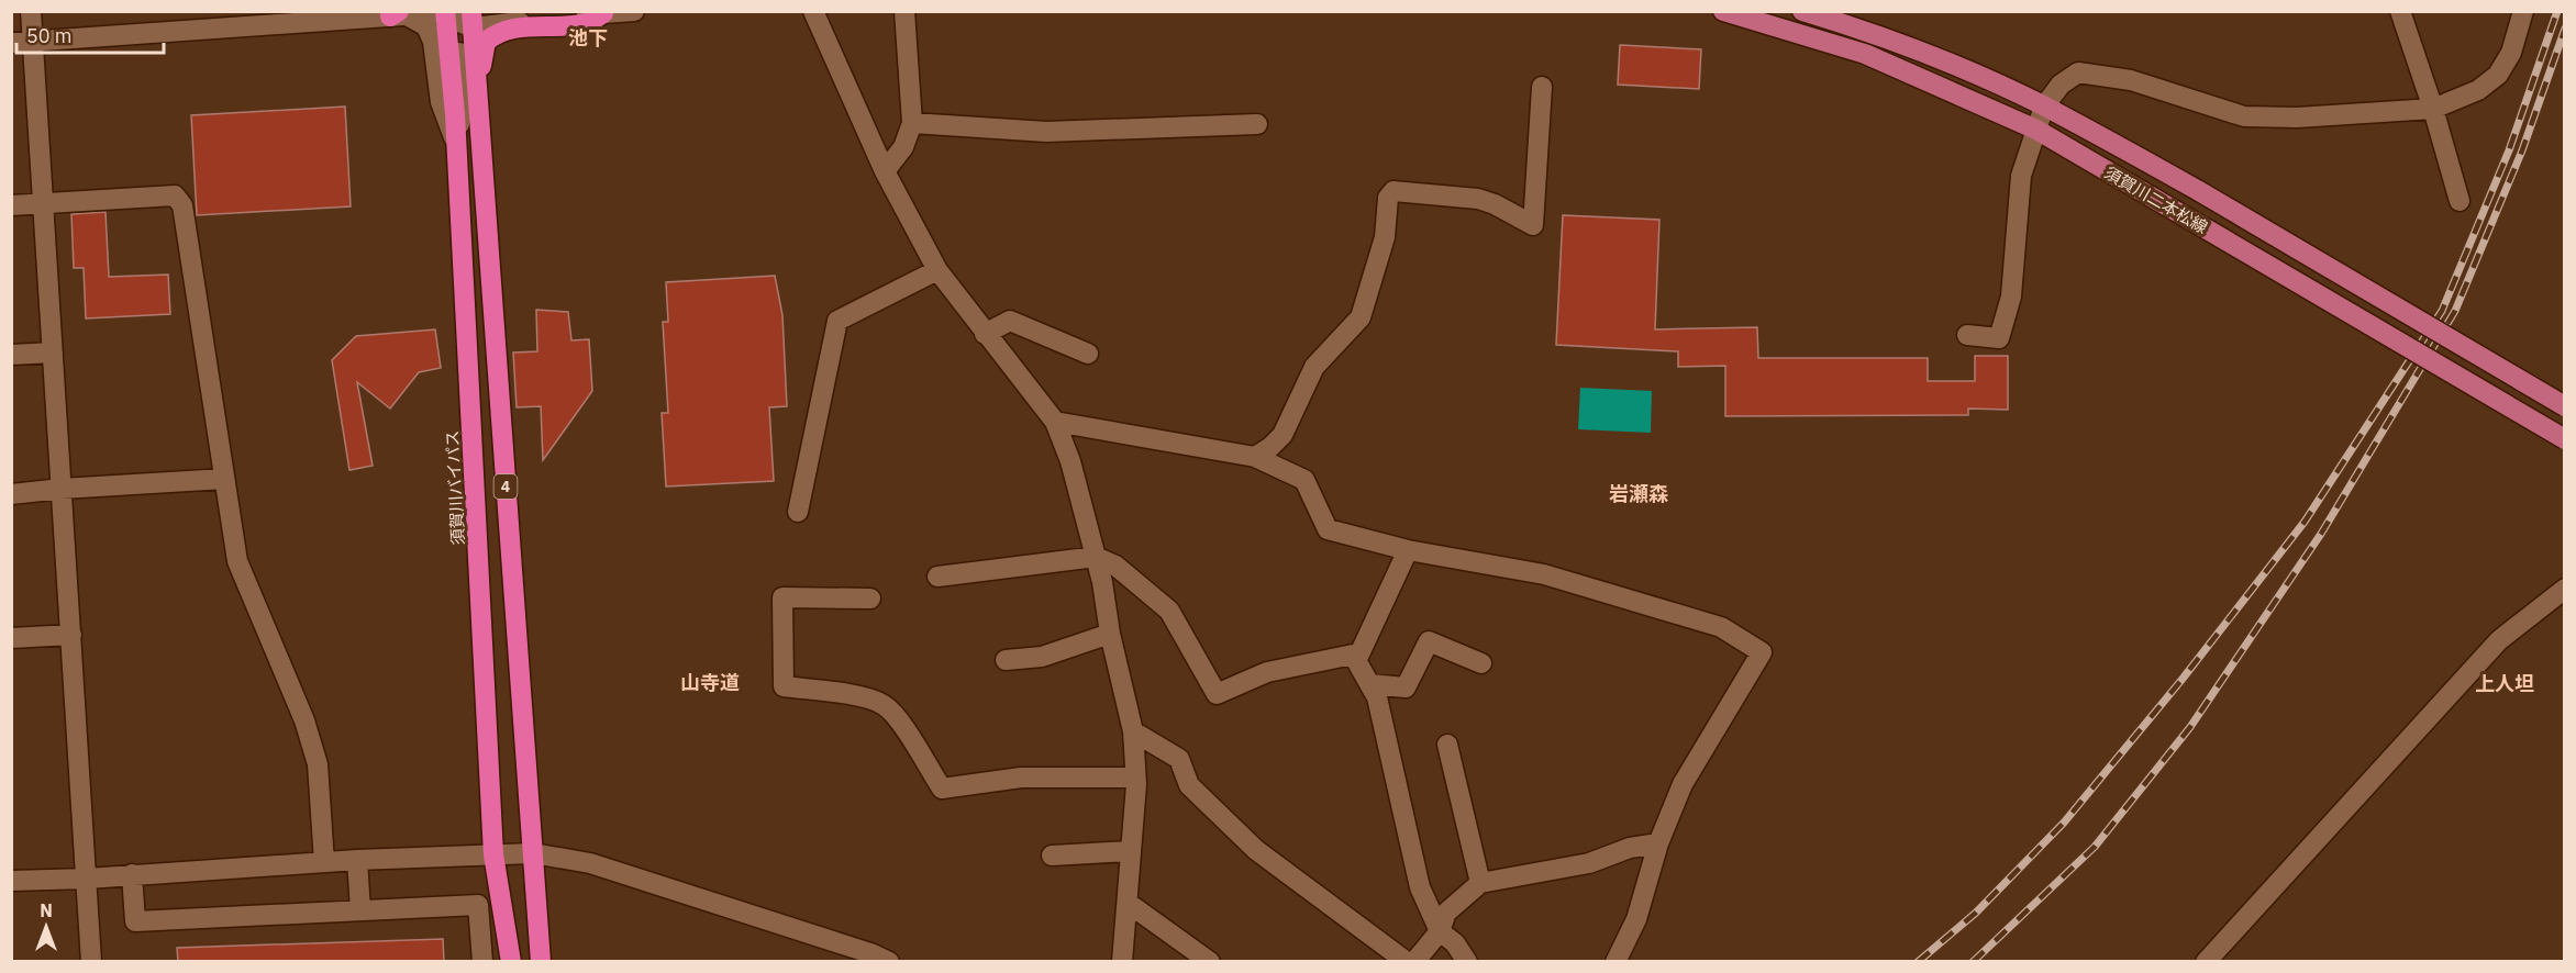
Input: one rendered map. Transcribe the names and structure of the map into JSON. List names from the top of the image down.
{
  "streets": {
    "highway": ["4", "須賀川バイパス"],
    "main road": ["須賀川二本松線"]
  },
  "crossings": [
    ["4", "須賀川バイパス"]
  ],
  "districts": [
    "池下",
    "岩瀬森",
    "山寺道",
    "上人坦"
  ],
  "scale_bar": "50 m",
  "north": "top"
}
